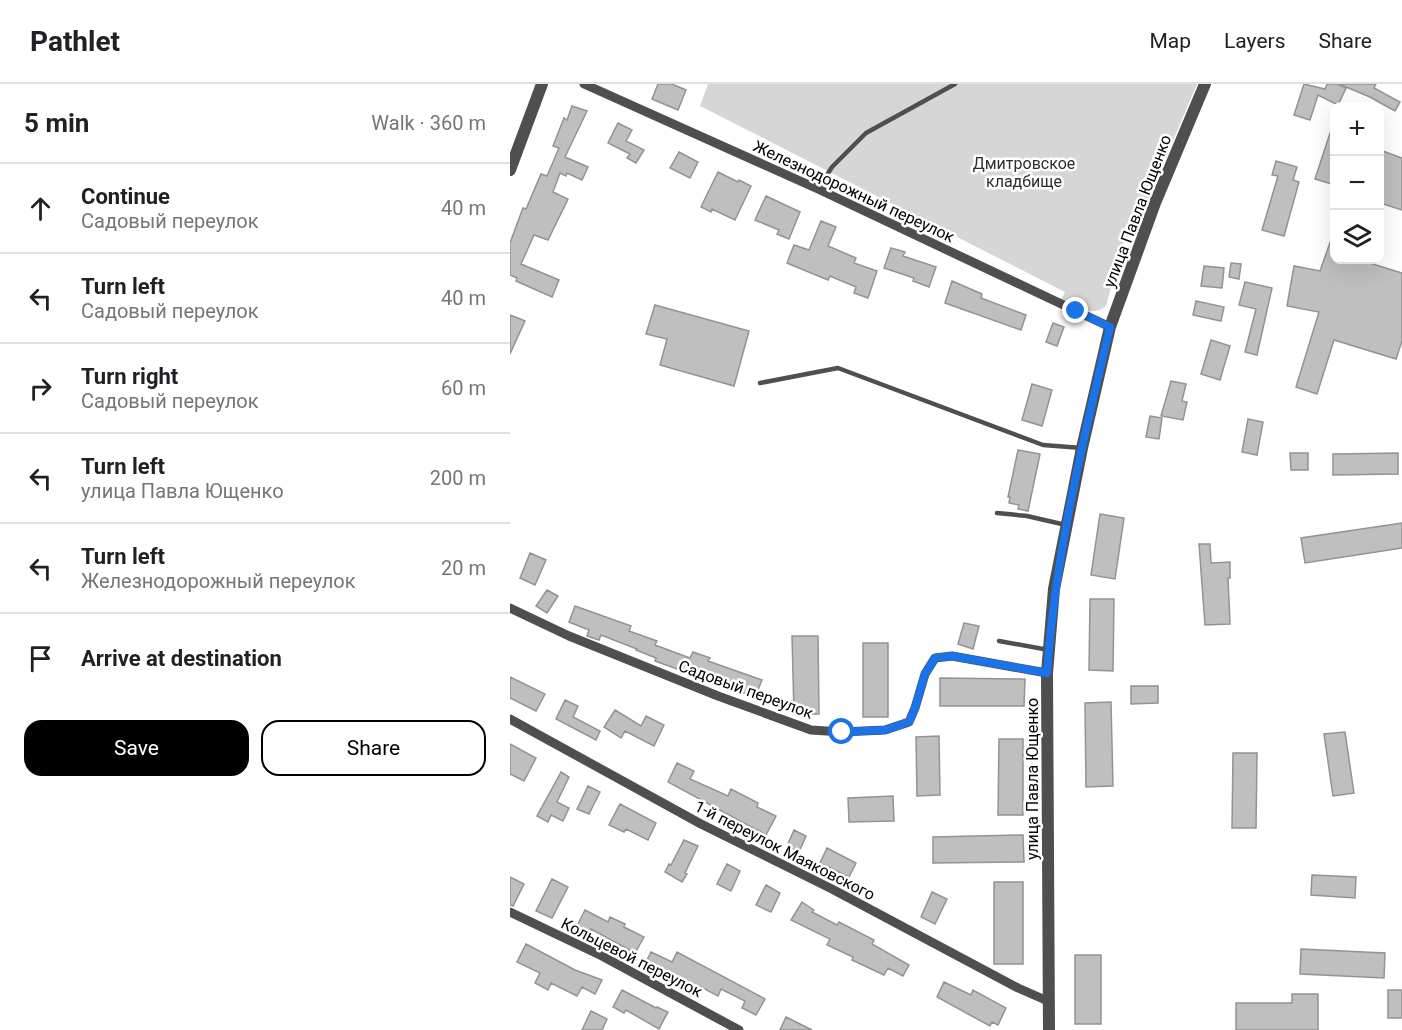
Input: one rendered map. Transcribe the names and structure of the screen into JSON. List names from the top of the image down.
{
  "streets": {
    "street": [
      "Железнодорожный переулок",
      "улица Павла Ющенко",
      "Садовый переулок",
      "1-й переулок Маяковского",
      "Кольцевой переулок"
    ]
  },
  "crossings": [
    ["Железнодорожный переулок", "улица Павла Ющенко"],
    ["улица Павла Ющенко", "Садовый переулок"],
    ["улица Павла Ющенко", "1-й переулок Маяковского"]
  ],
  "parks": ["Дмитровское кладбище"],
  "page": {
    "header": "Pathlet",
    "nav": ["Map", "Layers", "Share"],
    "heading": ["5 min", "Walk · 360 m"],
    "map_buttons": ["+", "−"],
    "list": [
      ["Continue", "Садовый переулок", "40 m"],
      ["Turn left", "Садовый переулок", "40 m"],
      ["Turn right", "Садовый переулок", "60 m"],
      ["Turn left", "улица Павла Ющенко", "200 m"],
      ["Turn left", "Железнодорожный переулок", "20 m"],
      "Arrive at destination"
    ],
    "buttons": ["Save", "Share"]
  }
}
